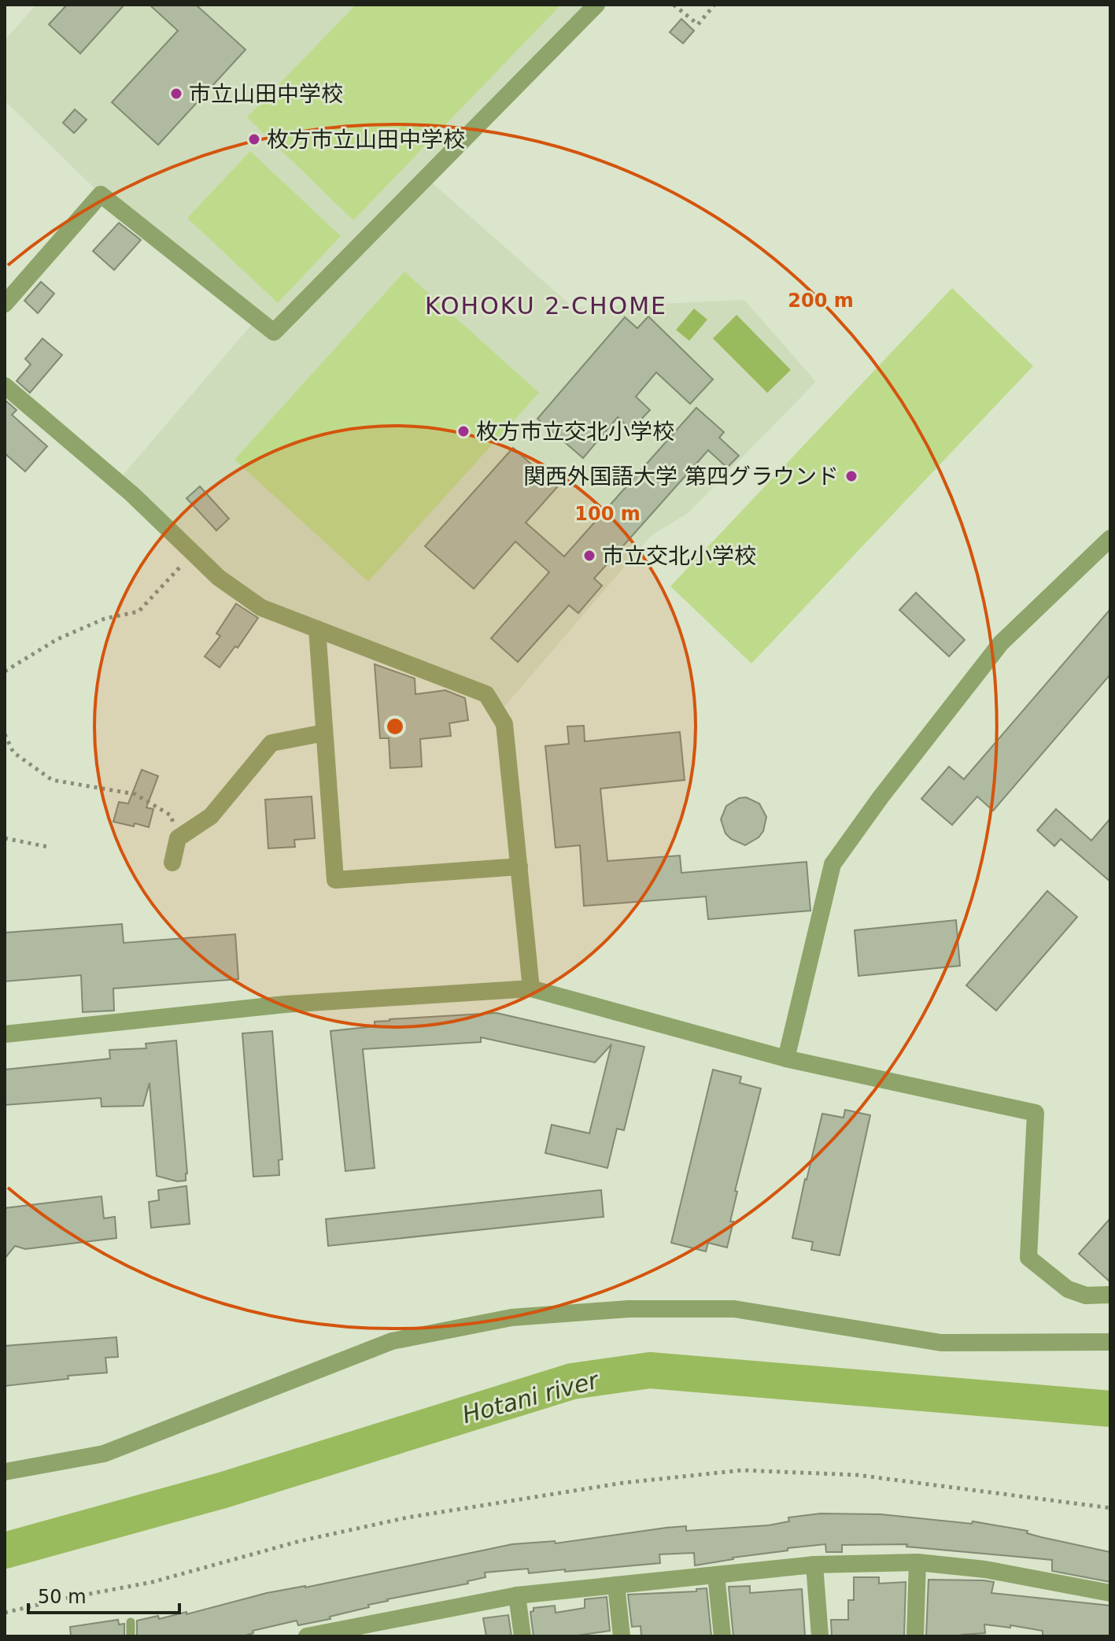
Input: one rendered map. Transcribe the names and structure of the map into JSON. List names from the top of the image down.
{
  "districts": ["KOHOKU 2-CHOME"],
  "water": ["Hotani river"],
  "places": [
    "市立山田中学校",
    "枚方市立山田中学校",
    "枚方市立交北小学校",
    "関西外国語大学 第四グラウンド",
    "市立交北小学校"
  ],
  "scale_bar": "50 m",
  "rings": ["200 m", "100 m"]
}
